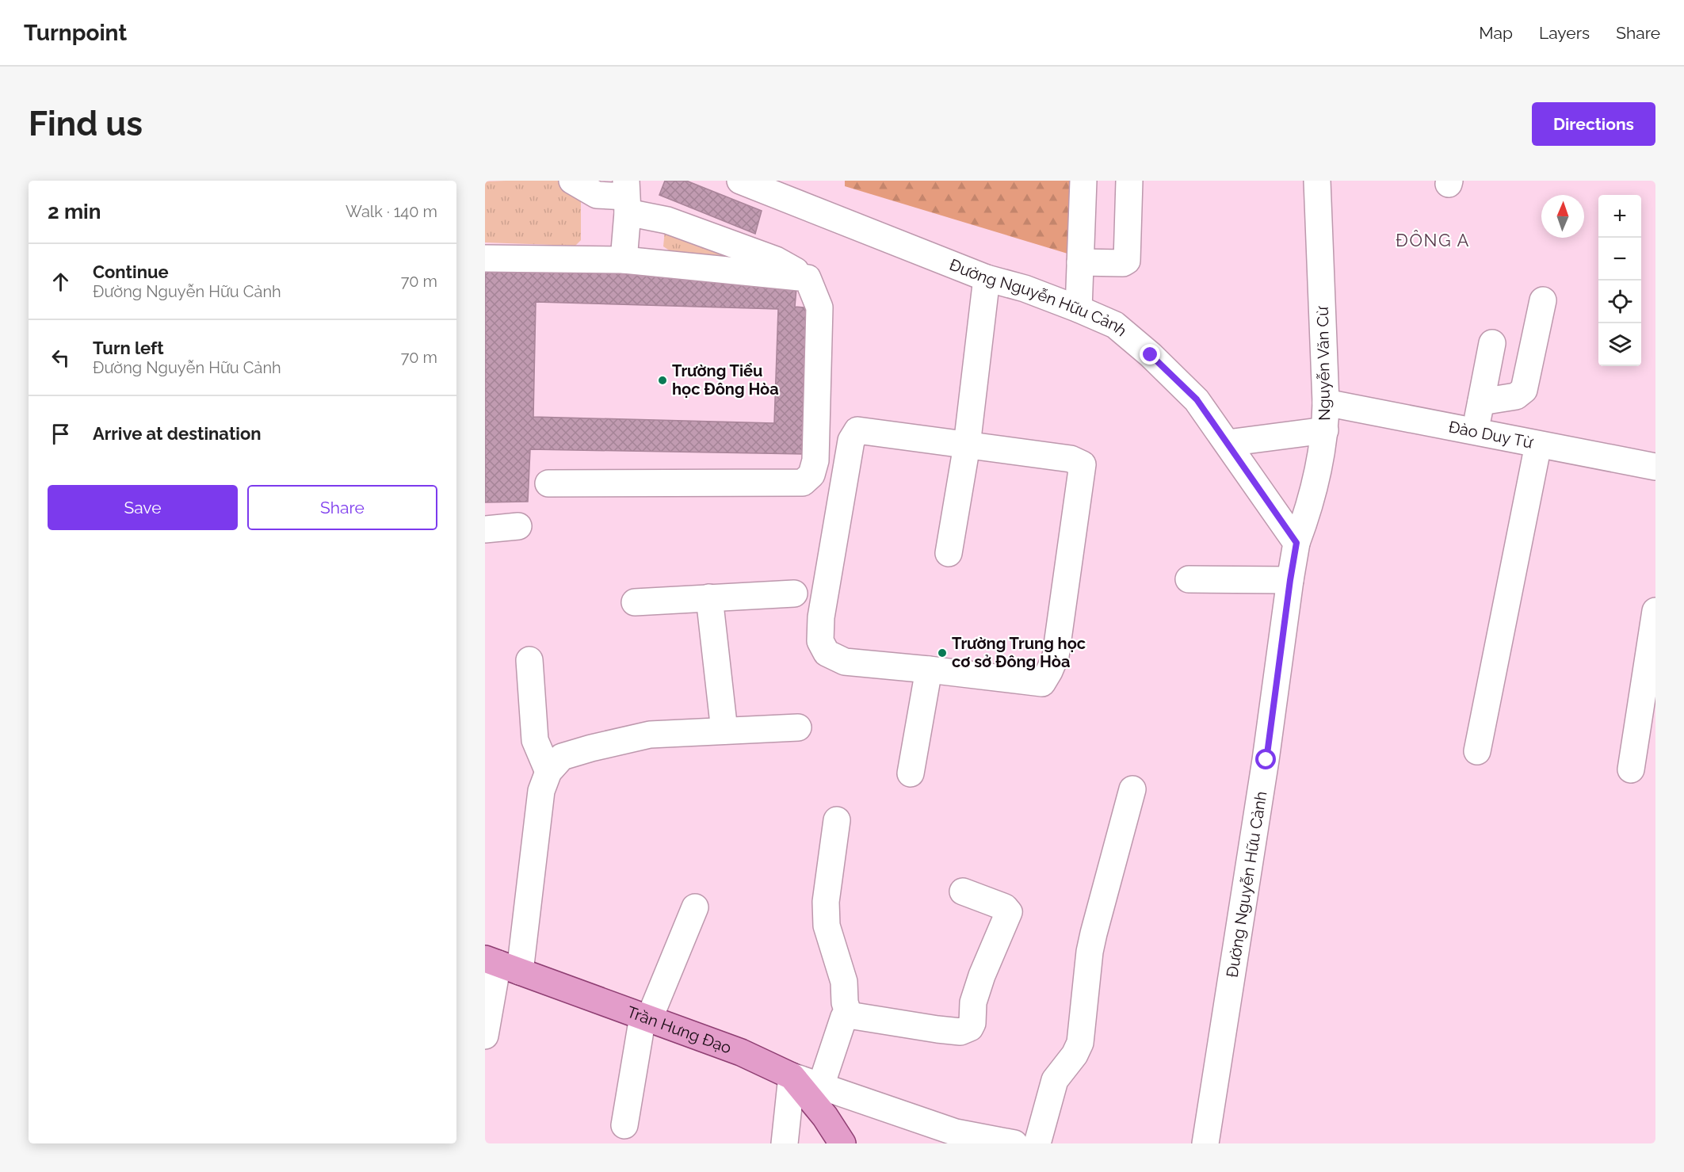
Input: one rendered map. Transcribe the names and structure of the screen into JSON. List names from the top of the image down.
{
  "streets": {
    "main road": ["Trần Hưng Đạo"],
    "street": ["Đường Nguyễn Hữu Cảnh", "Nguyễn Văn Cừ", "Đào Duy Từ"]
  },
  "crossings": [
    ["Đường Nguyễn Hữu Cảnh", "Nguyễn Văn Cừ"],
    ["Nguyễn Văn Cừ", "Đào Duy Từ"]
  ],
  "districts": ["ĐÔNG A"],
  "places": ["Trường Tiểu học Đông Hòa", "Trường Trung học cơ sở Đông Hòa"],
  "north": "top",
  "page": {
    "header": "Turnpoint",
    "nav": ["Map", "Layers", "Share"],
    "buttons": [
      "Directions",
      ["Save", "Share"]
    ],
    "title": "Find us",
    "heading": ["2 min", "Walk · 140 m"],
    "map_buttons": ["+", "−"],
    "list": [
      ["Continue", "Đường Nguyễn Hữu Cảnh", "70 m"],
      ["Turn left", "Đường Nguyễn Hữu Cảnh", "70 m"],
      "Arrive at destination"
    ]
  }
}
